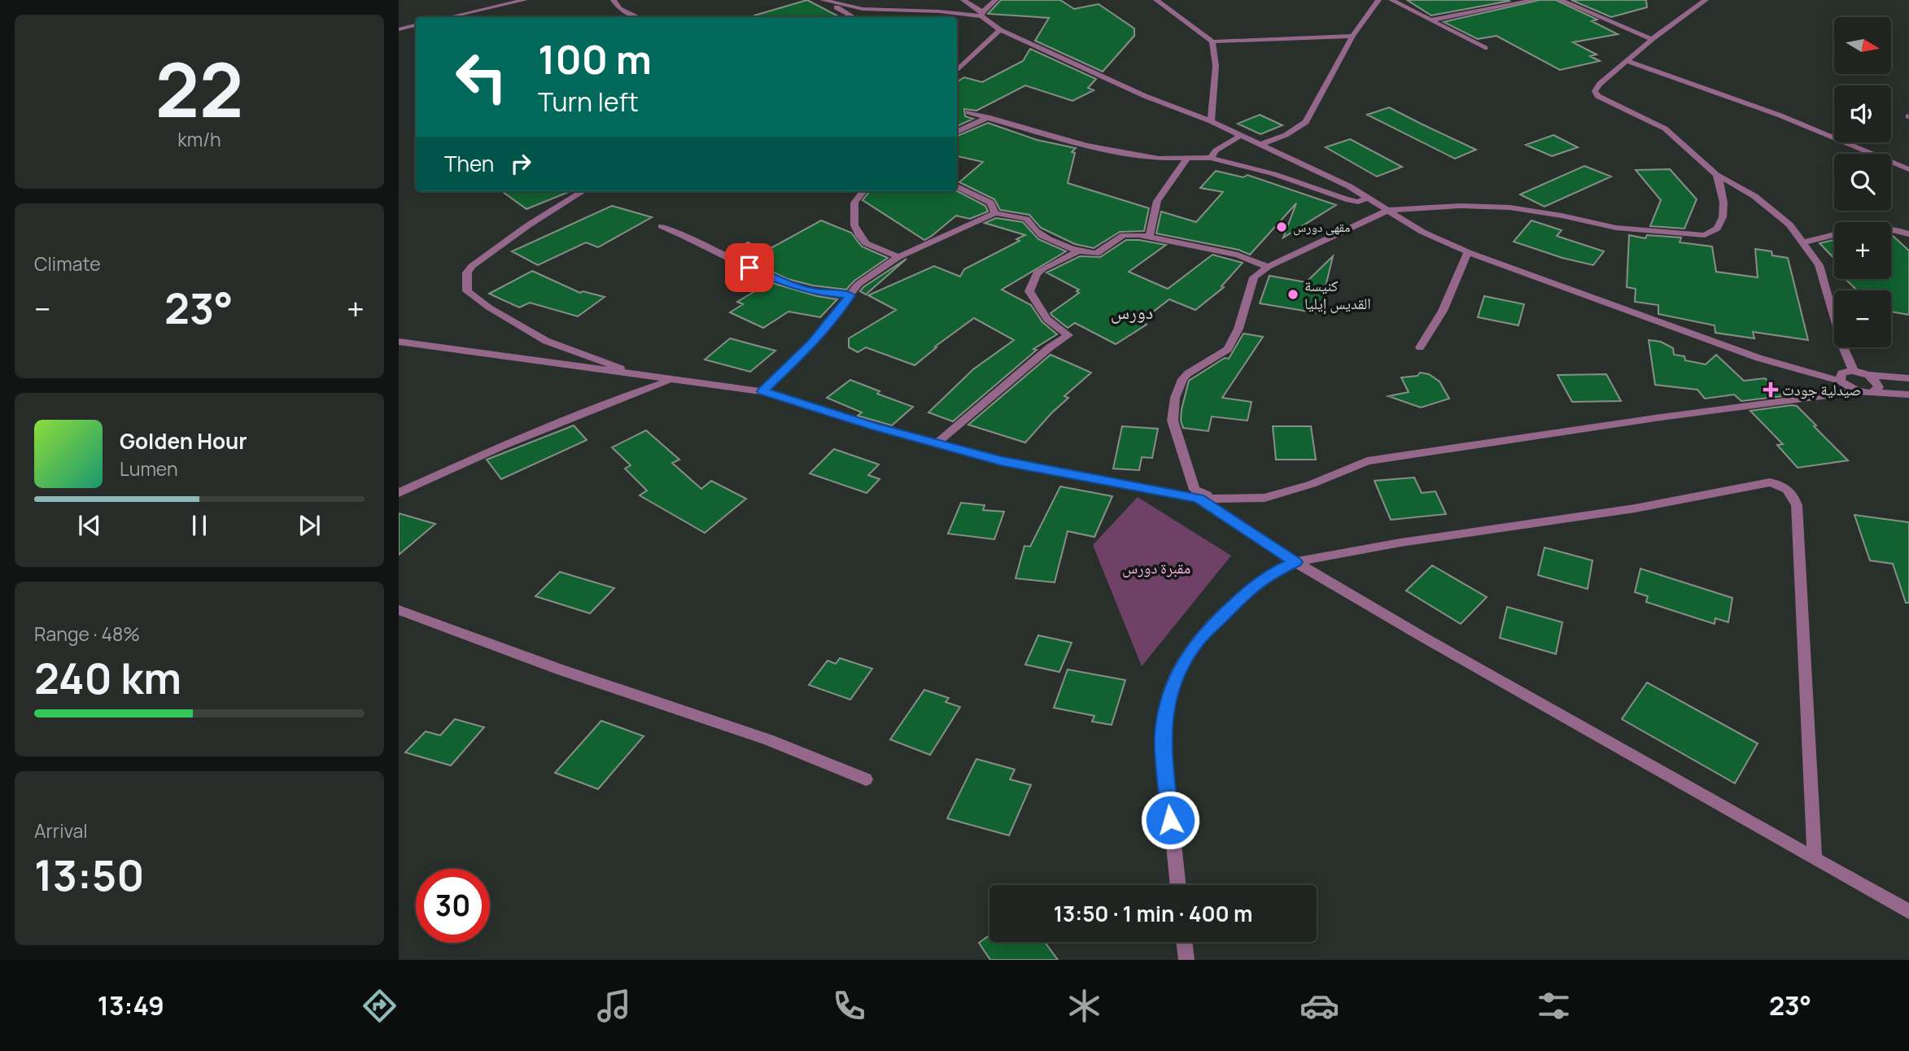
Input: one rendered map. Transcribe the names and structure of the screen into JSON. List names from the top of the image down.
{
  "districts": ["دورس"],
  "parks": ["مقبرة دورس"],
  "places": {
    "other": ["مقهى دورس", "كنيسة القديس إيليا"],
    "health": ["صيدلية جودت"]
  },
  "north": "right",
  "page": {
    "tile": [
      ["22", "km/h"],
      "Climate",
      ["Range · 48%", "240 km"],
      ["Arrival", "13:50"]
    ],
    "map_buttons": ["+", "−"],
    "turn": ["100 m", "Turn left"],
    "then": "Then",
    "heat": ["−", "23°", "+"],
    "song": ["Golden Hour", "Lumen"],
    "limit": "30",
    "trip": "13:50 · 1 min · 400 m",
    "tabs": ["13:49", "23°"]
  }
}
